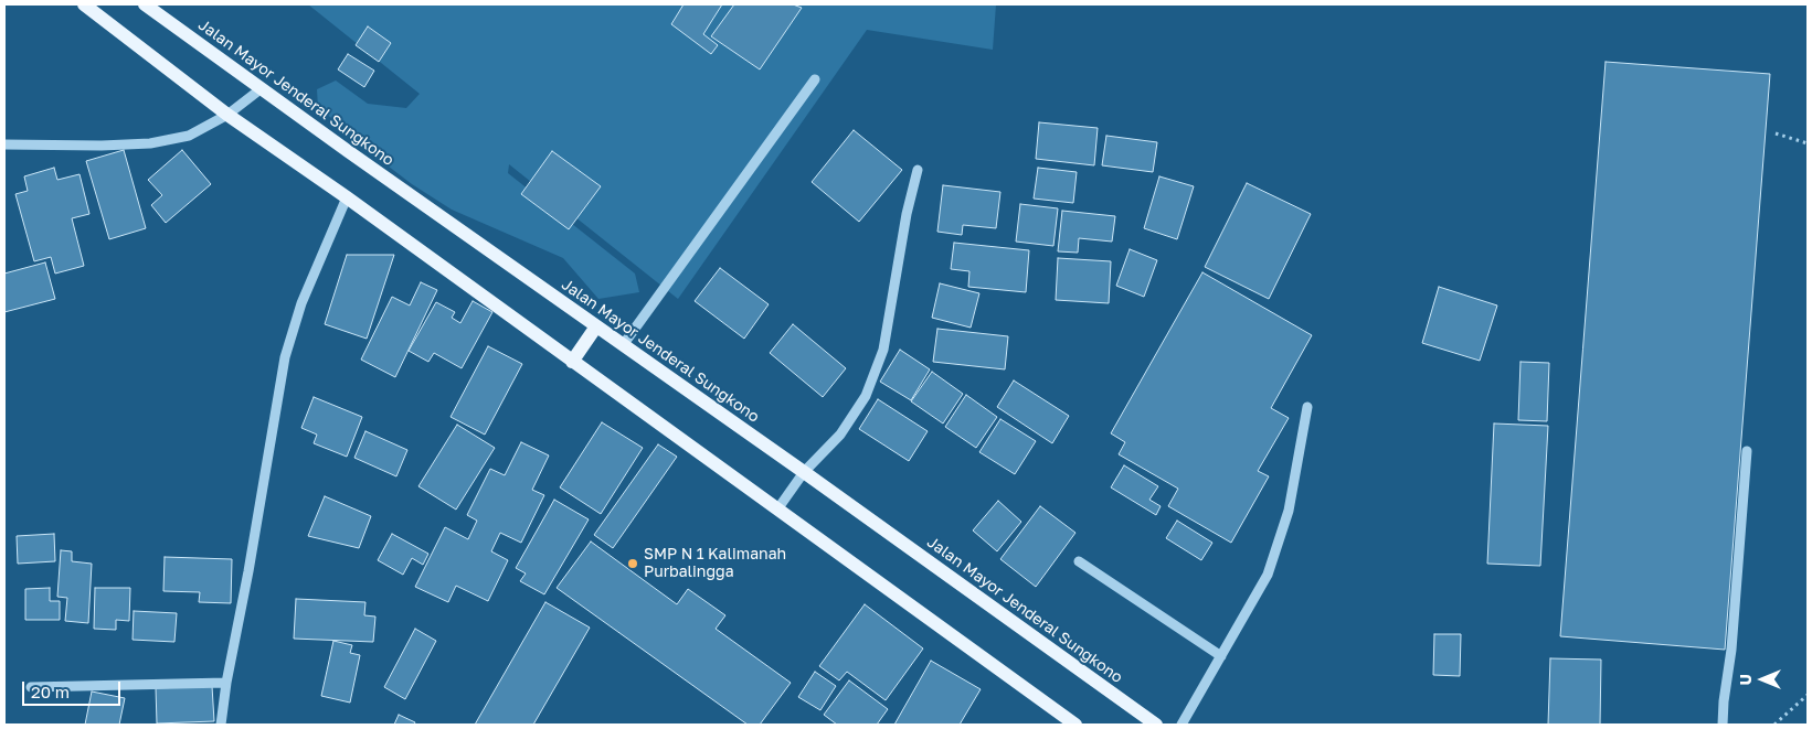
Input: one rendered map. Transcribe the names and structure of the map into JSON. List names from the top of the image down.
{
  "streets": {
    "main road": ["Jalan Mayor Jenderal Sungkono"]
  },
  "places": ["SMP N 1 Kalimanah Purbalingga"],
  "scale_bar": "20 m",
  "north": "left"
}
